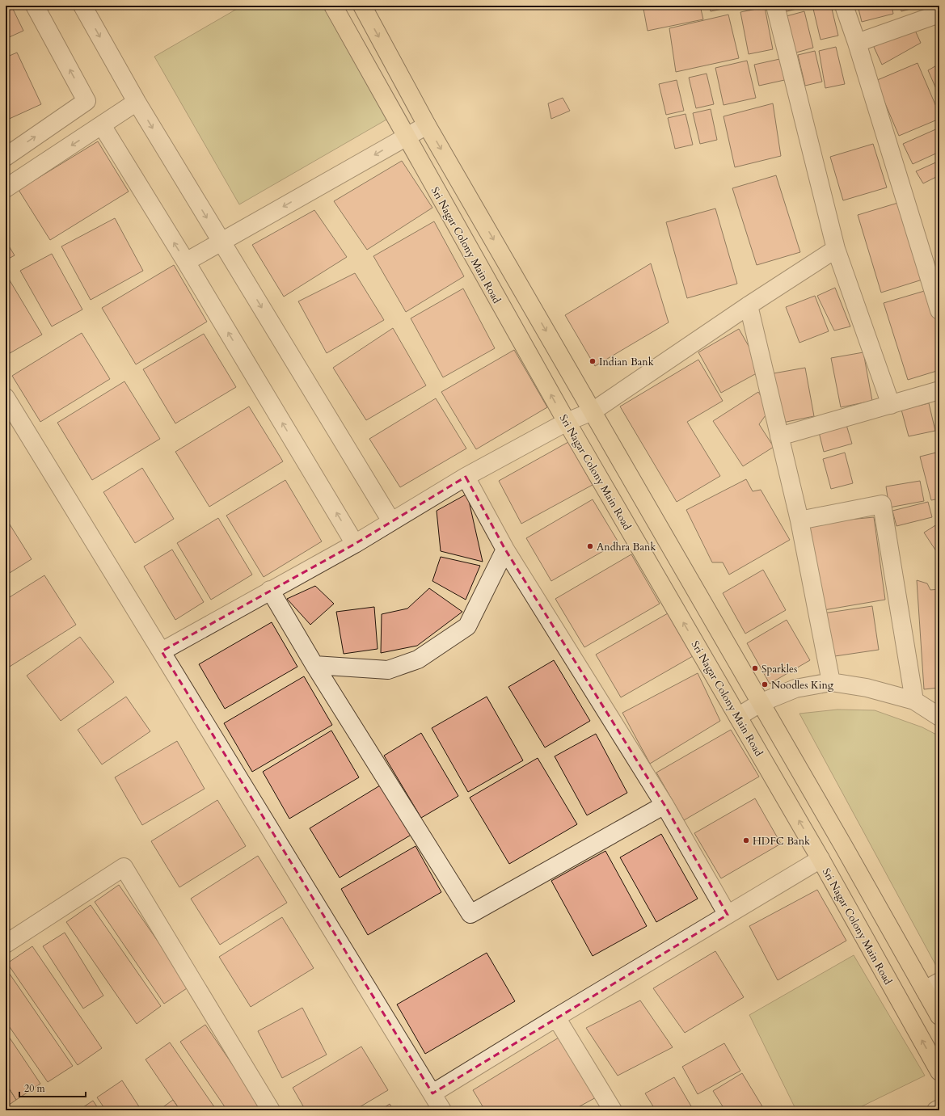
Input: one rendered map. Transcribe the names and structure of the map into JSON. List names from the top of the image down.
{
  "streets": {
    "main road": ["Sri Nagar Colony Main Road"]
  },
  "places": [
    "Indian Bank",
    "Andhra Bank",
    "Sparkles",
    "Noodles King",
    "HDFC Bank"
  ],
  "scale_bar": "20 m"
}
